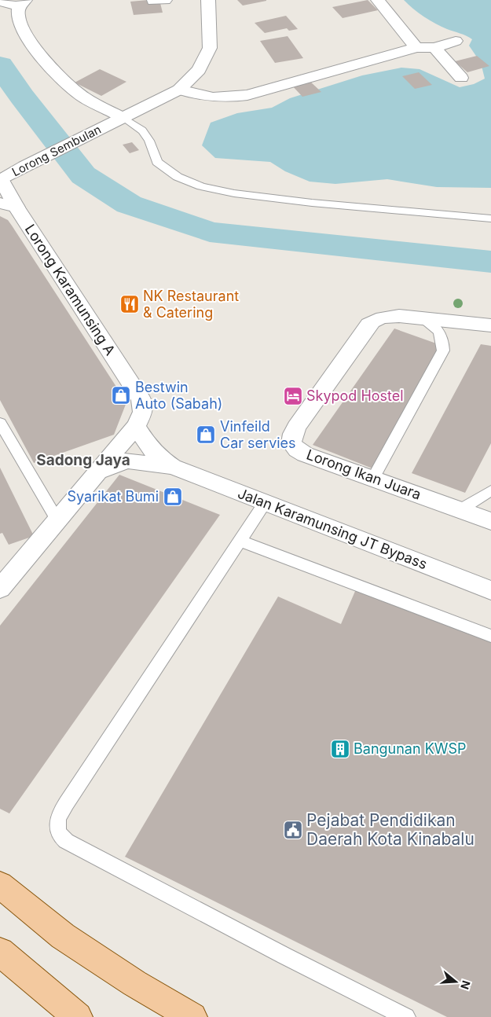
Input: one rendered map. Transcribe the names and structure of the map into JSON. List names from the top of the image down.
{
  "streets": {
    "street": [
      "Lorong Sembulan",
      "Lorong Karamunsing A",
      "Lorong Ikan Juara",
      "Jalan Karamunsing JT Bypass"
    ]
  },
  "crossings": [
    ["Lorong Sembulan", "Lorong Karamunsing A"]
  ],
  "districts": ["Sadong Jaya"],
  "places": {
    "restaurant": ["NK Restaurant & Catering"],
    "shop": ["Bestwin Auto (Sabah)", "Vinfeild Car servies", "Syarikat Bumi"],
    "hotel": ["Skypod Hostel"],
    "building": ["Bangunan KWSP"],
    "public building": ["Pejabat Pendidikan Daerah Kota Kinabalu"]
  },
  "north": "right"
}
